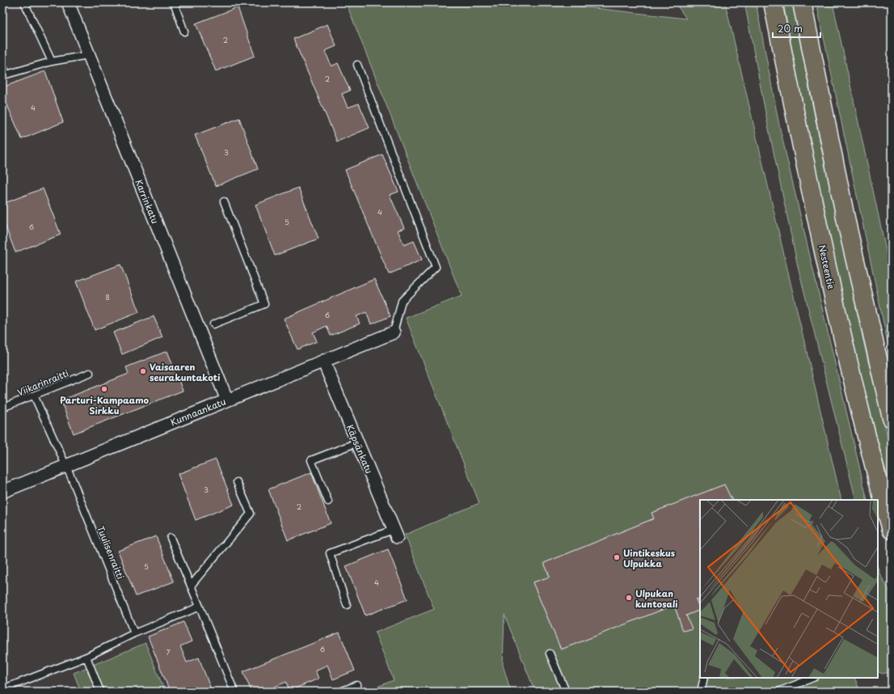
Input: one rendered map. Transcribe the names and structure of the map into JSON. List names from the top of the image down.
{
  "streets": {
    "main road": ["Nesteentie"],
    "street": ["Karrinkatu", "Kunnaankatu", "Käpsänkatu"],
    "lane": ["Viikarinraitti", "Tuulisenraitti"]
  },
  "crossings": [
    ["Karrinkatu", "Kunnaankatu"],
    ["Viikarinraitti", "Tuulisenraitti"],
    ["Kunnaankatu", "Käpsänkatu"],
    ["Kunnaankatu", "Tuulisenraitti"]
  ],
  "places": [
    "Vaisaaren seurakuntakoti",
    "Parturi-Kampaamo Sirkku",
    "Uintikeskus Ulpukka",
    "Ulpukan kuntosali"
  ],
  "house_numbers": [
    "2",
    "2",
    "4",
    "3",
    "4",
    "5",
    "6",
    "8",
    "6",
    "3",
    "2",
    "5",
    "4",
    "6",
    "7"
  ],
  "scale_bar": "20 m"
}
